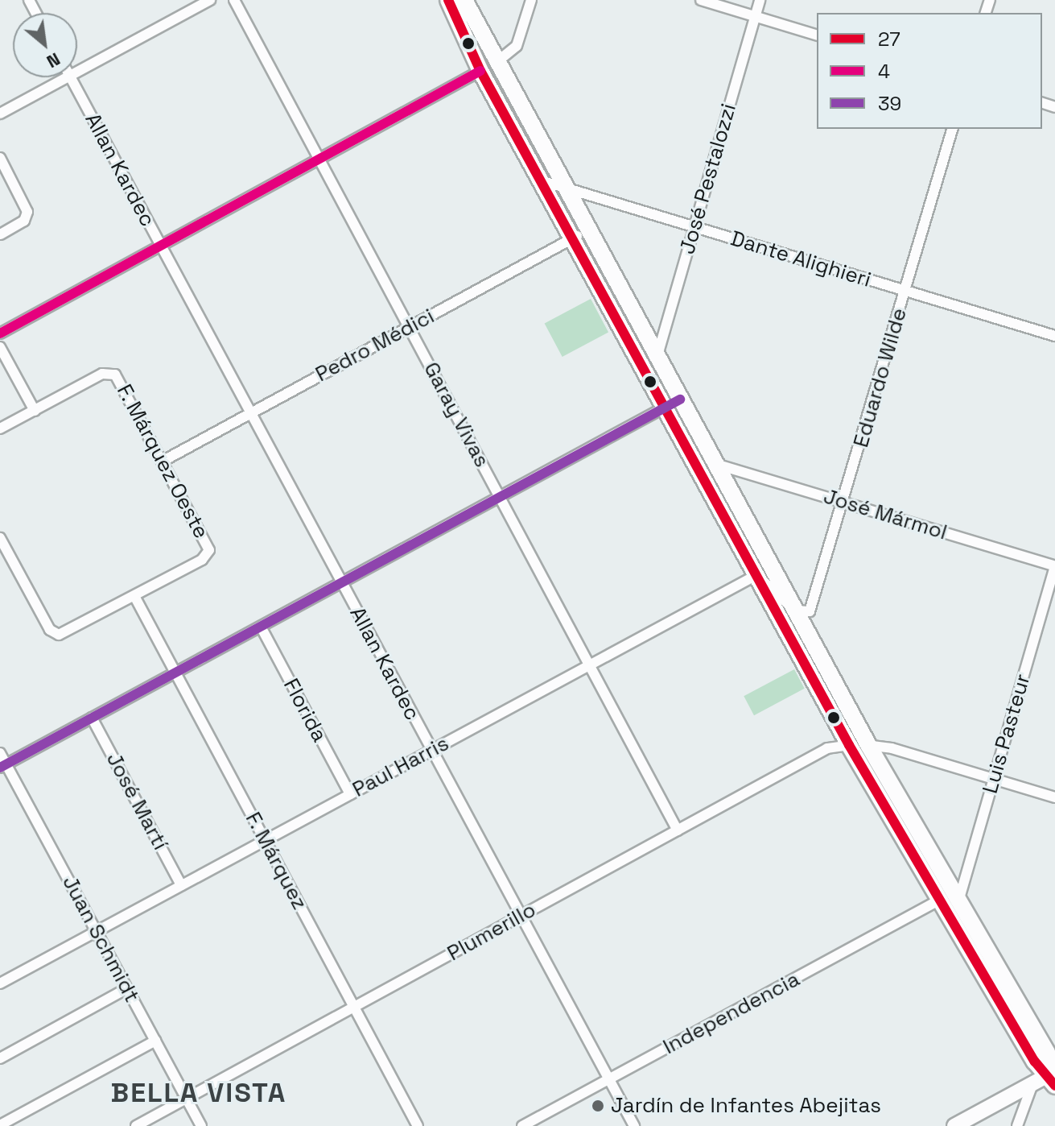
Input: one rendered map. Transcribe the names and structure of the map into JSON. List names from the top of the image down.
{
  "streets": {
    "street": [
      "Allan Kardec",
      "José Pestalozzi",
      "Dante Alighieri",
      "Pedro Médici",
      "Eduardo Wilde",
      "Garay Vivas",
      "F. Márquez Oeste",
      "José Mármol",
      "Florida",
      "Luis Pasteur",
      "Paul Harris",
      "José Martí",
      "F. Márquez",
      "Plumerillo",
      "Juan Schmidt",
      "Independencia"
    ]
  },
  "crossings": [
    ["Allan Kardec", "Pedro Médici"],
    ["Allan Kardec", "Paul Harris"],
    ["Allan Kardec", "Plumerillo"],
    ["Allan Kardec", "Independencia"],
    ["José Pestalozzi", "Dante Alighieri"],
    ["Dante Alighieri", "Eduardo Wilde"],
    ["Pedro Médici", "Garay Vivas"],
    ["Pedro Médici", "F. Márquez Oeste"],
    ["Eduardo Wilde", "José Mármol"],
    ["Garay Vivas", "Paul Harris"],
    ["Garay Vivas", "Plumerillo"],
    ["F. Márquez Oeste", "F. Márquez"],
    ["José Mármol", "Luis Pasteur"],
    ["Florida", "Paul Harris"],
    ["Luis Pasteur", "Plumerillo"],
    ["Paul Harris", "José Martí"],
    ["Paul Harris", "F. Márquez"],
    ["Paul Harris", "Juan Schmidt"],
    ["F. Márquez", "Plumerillo"],
    ["Plumerillo", "Juan Schmidt"]
  ],
  "districts": ["BELLA VISTA"],
  "places": ["Jardín de Infantes Abejitas"],
  "lines": ["transit line 27", "transit line 4", "transit line 39"],
  "legend": ["27", "4", "39"],
  "north": "bottom right"
}
